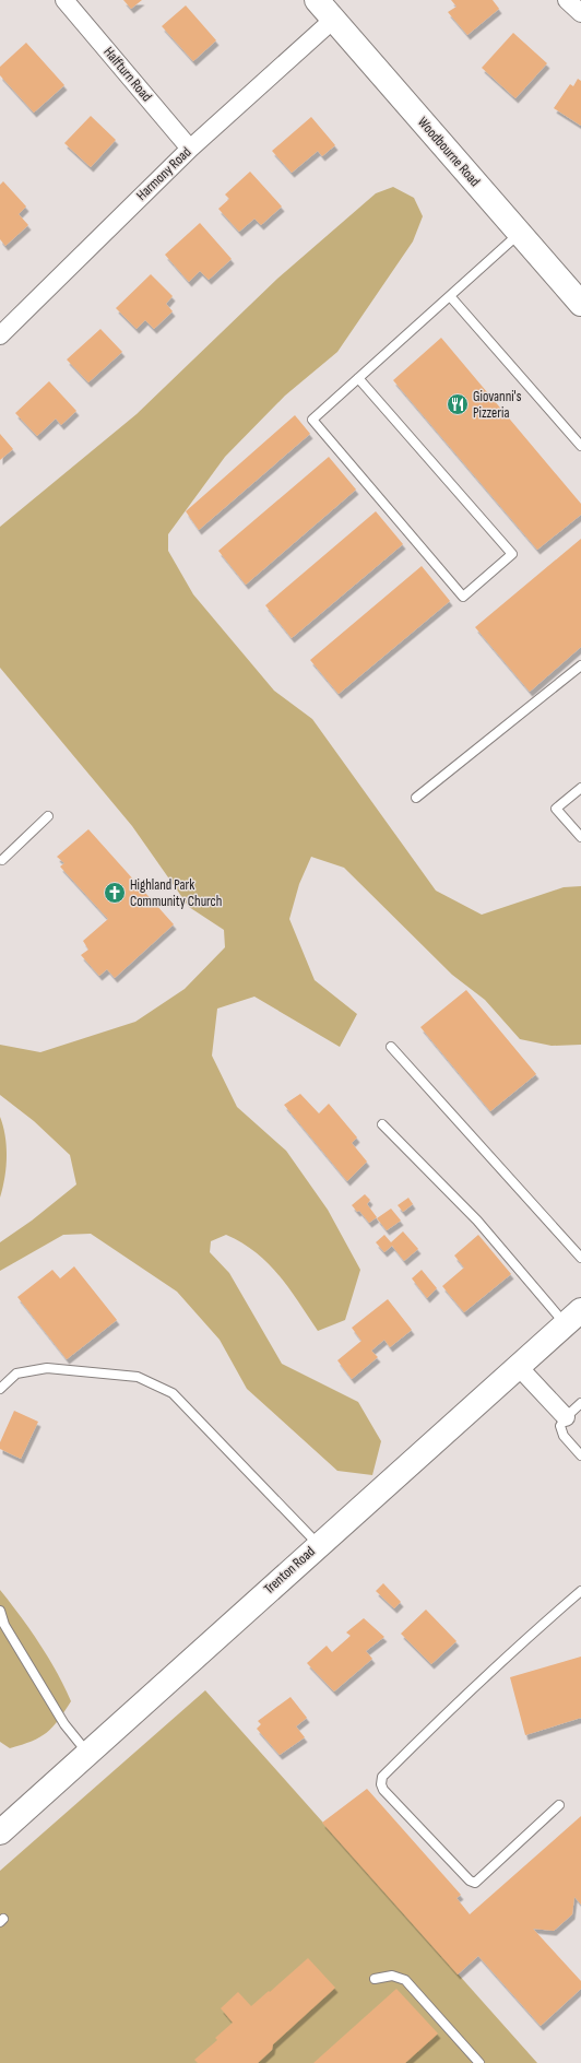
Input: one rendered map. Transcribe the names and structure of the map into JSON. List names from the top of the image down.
{
  "streets": {
    "main road": ["Woodbourne Road", "Trenton Road"],
    "street": ["Halfturn Road", "Harmony Road"]
  },
  "crossings": [
    ["Halfturn Road", "Harmony Road"],
    ["Woodbourne Road", "Harmony Road"]
  ],
  "places": {
    "restaurant": ["Giovanni's Pizzeria"],
    "church": ["Highland Park Community Church"]
  }
}
